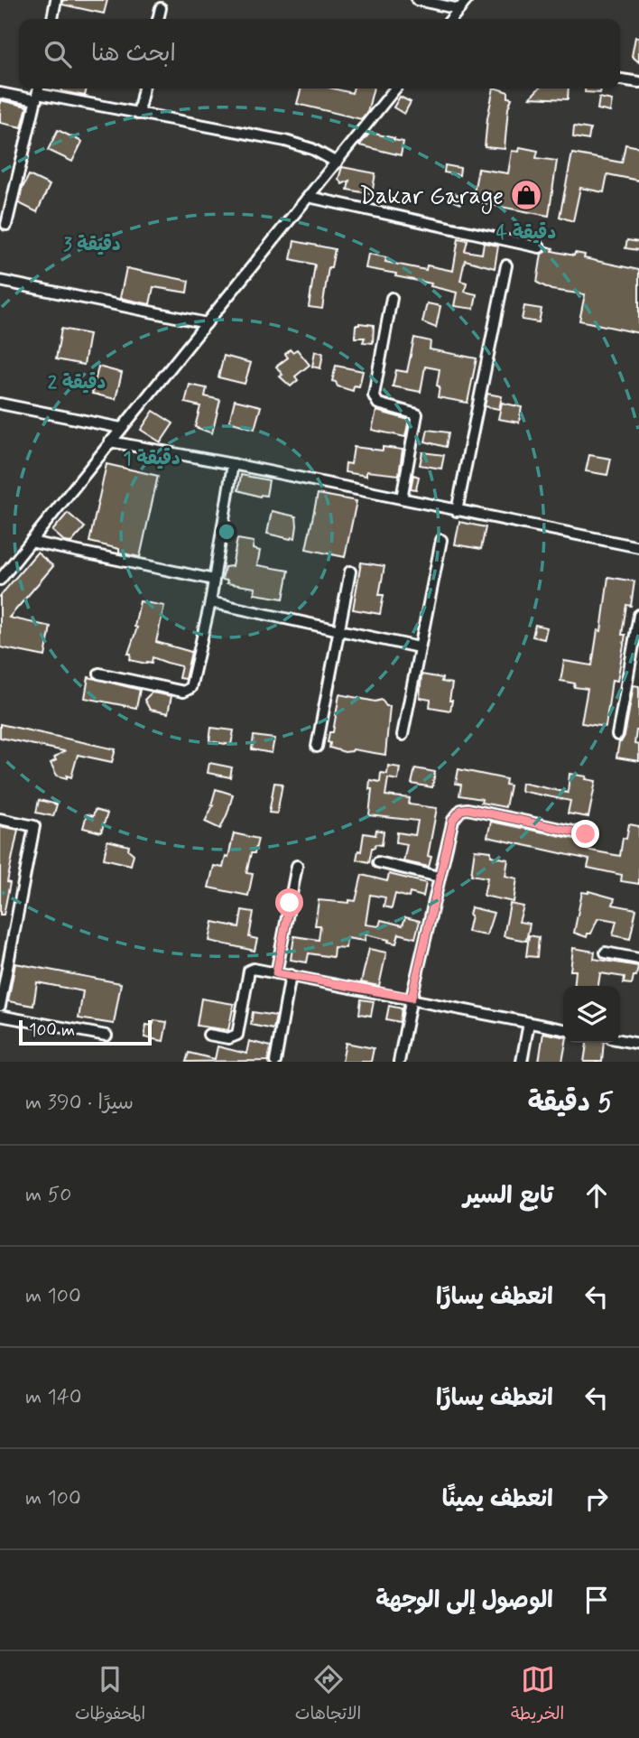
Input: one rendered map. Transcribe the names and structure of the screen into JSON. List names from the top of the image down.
{
  "places": {
    "shop": ["Dakar Garage"]
  },
  "scale_bar": "100 m",
  "page": {
    "search": "ابحث هنا",
    "scale": "100 m",
    "heading": ["5 دقيقة", "سيرًا · 390 m"],
    "list": [
      ["تابع السير", "50 m"],
      ["انعطف يسارًا", "100 m"],
      ["انعطف يسارًا", "140 m"],
      ["انعطف يمينًا", "100 m"],
      "الوصول إلى الوجهة"
    ],
    "nav": ["الخريطة", "الاتجاهات", "المحفوظات"]
  },
  "rings": [
    "4 دقيقة",
    "3 دقيقة",
    "2 دقيقة",
    "1 دقيقة"
  ]
}
